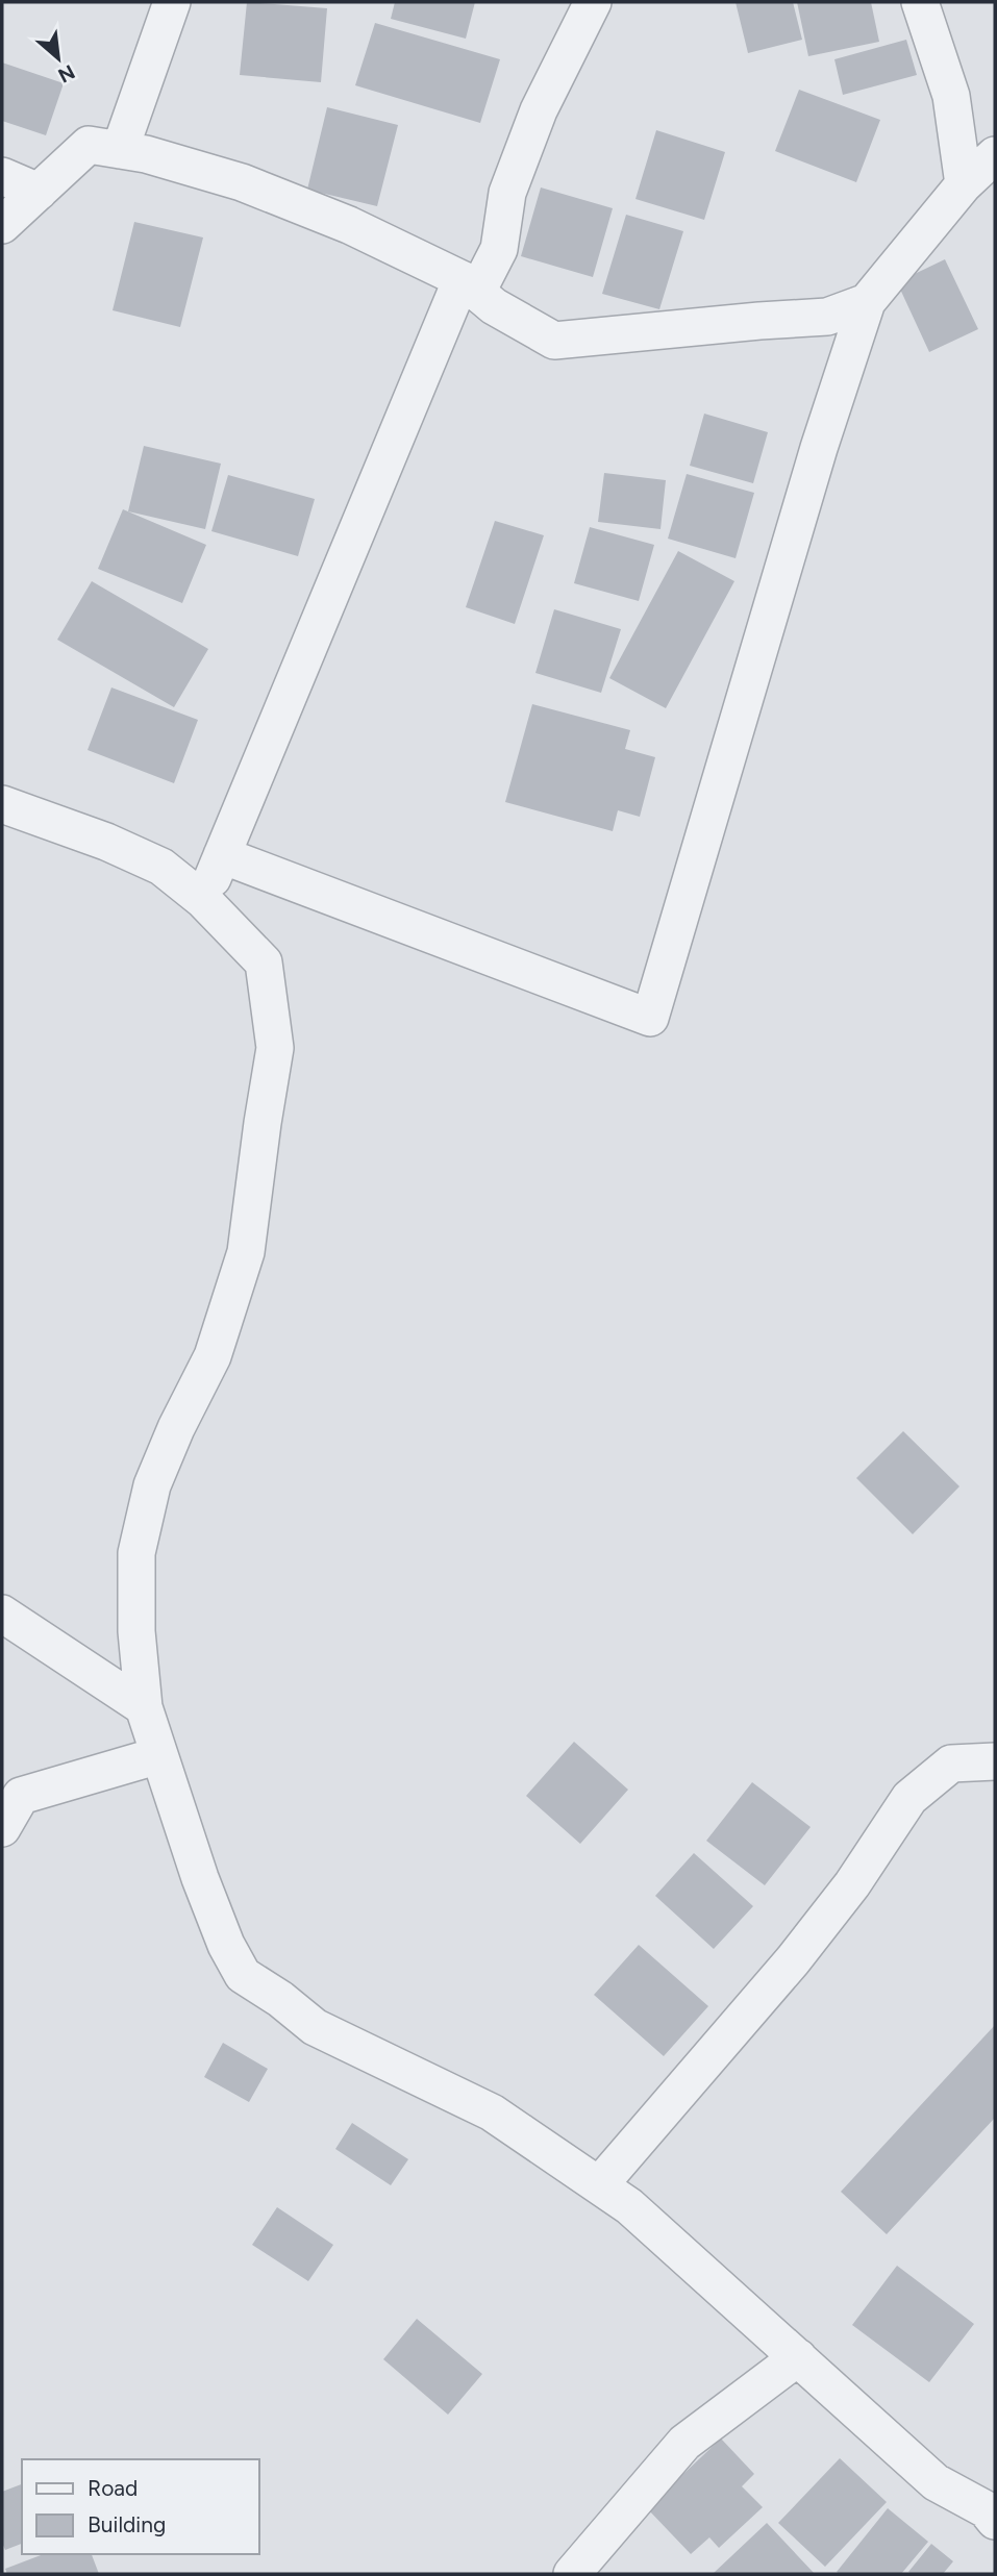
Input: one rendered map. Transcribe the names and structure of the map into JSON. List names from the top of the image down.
{
  "legend": ["Road", "Building"],
  "north": "bottom right"
}
